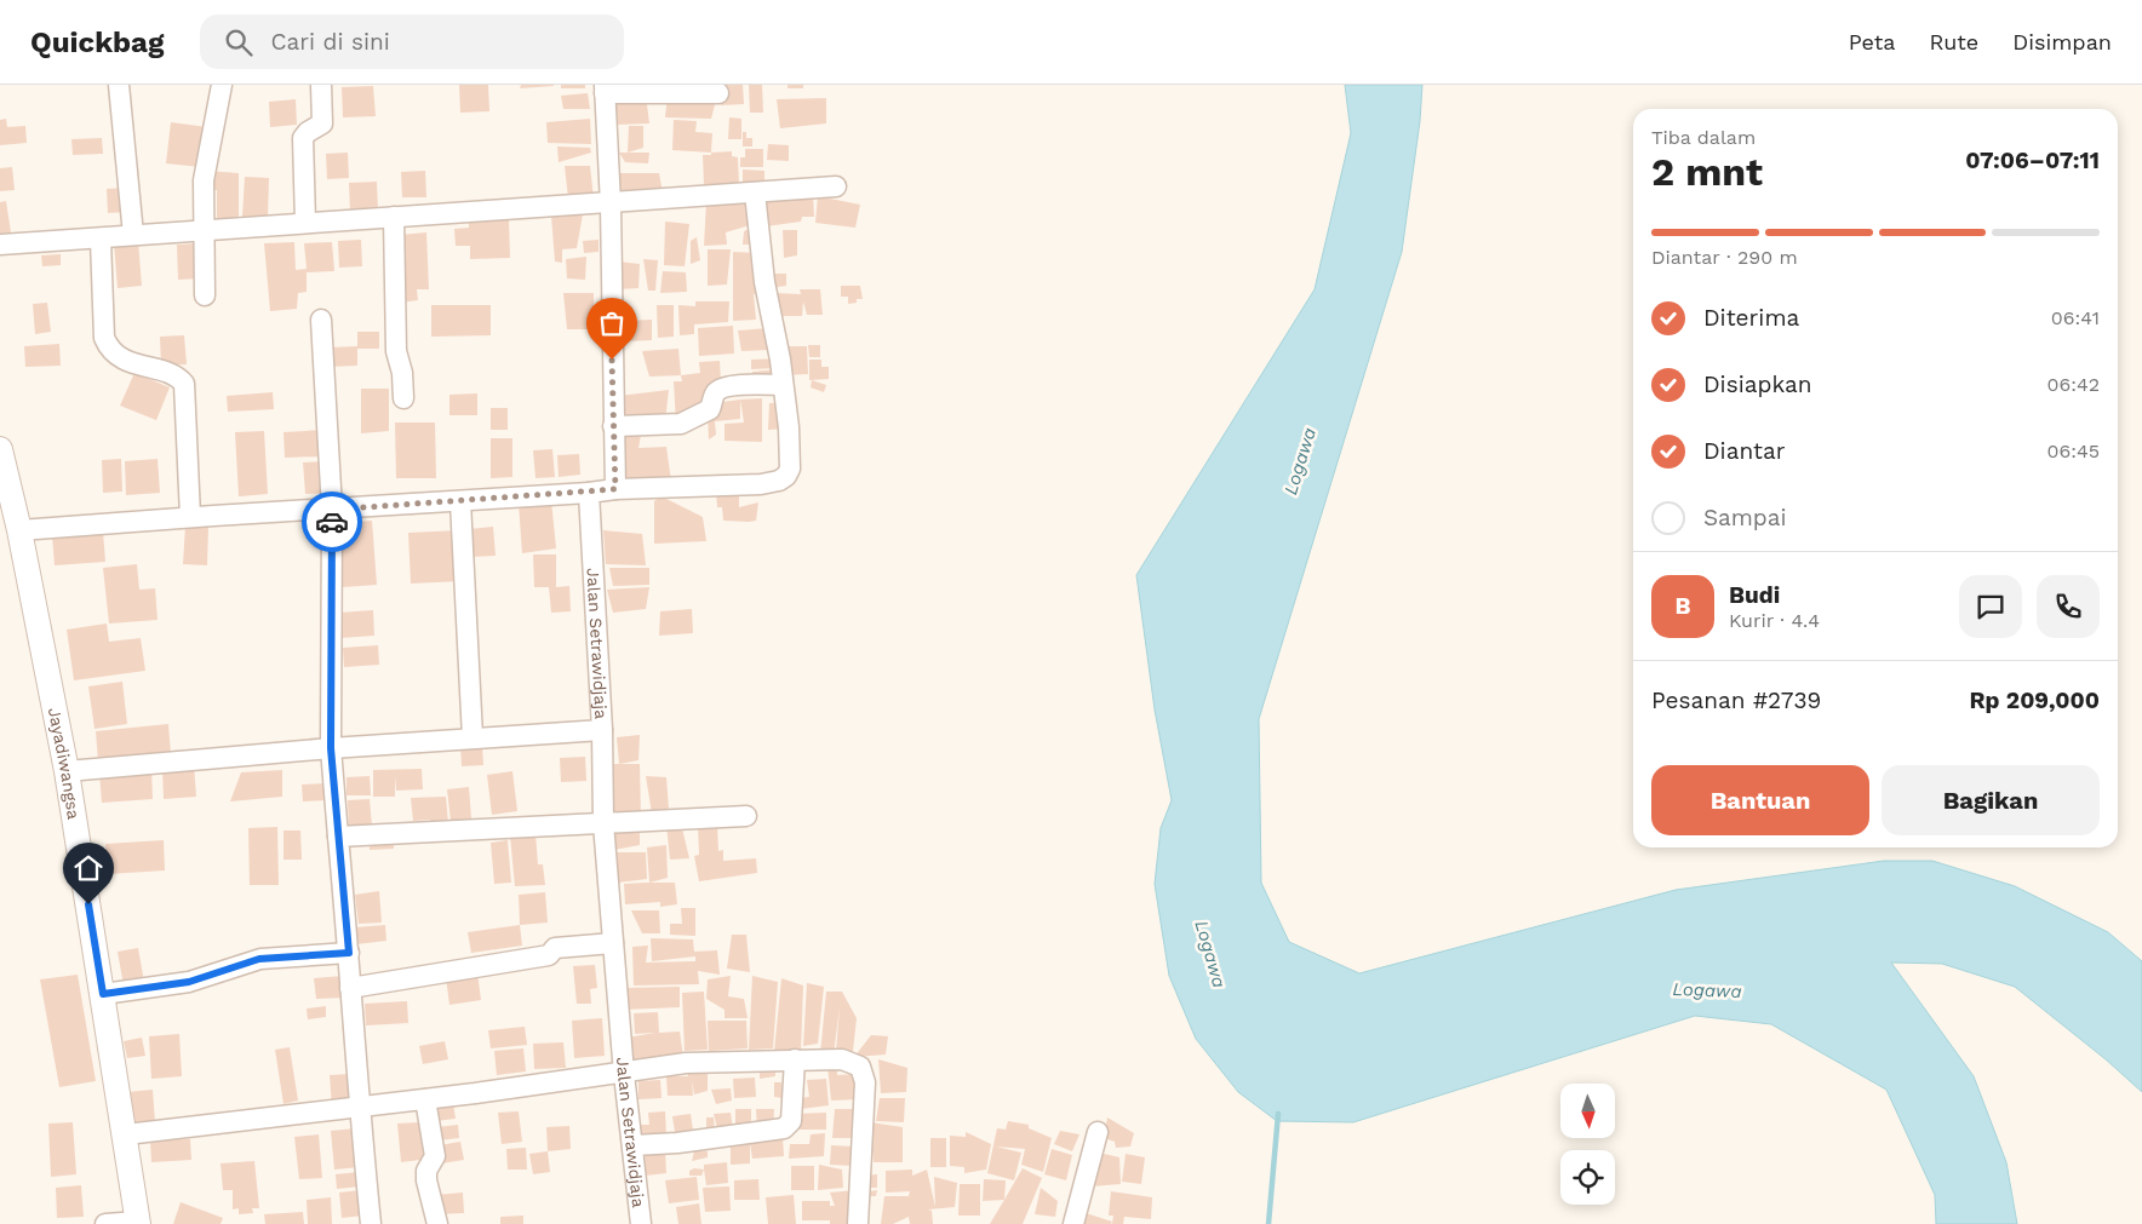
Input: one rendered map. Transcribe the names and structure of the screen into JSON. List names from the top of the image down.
{
  "streets": {
    "street": ["Jalan Setrawidjaja", "Jayadiwangsa"]
  },
  "water": ["Logawa"],
  "north": "bottom",
  "page": {
    "header": "Quickbag",
    "search": "Cari di sini",
    "nav": ["Peta", "Rute", "Disimpan"],
    "heading": ["2 mnt", "Tiba dalam", "07:06–07:11"],
    "panel": [
      "Budi",
      "Kurir · 4.4",
      "Pesanan #2739",
      "Rp 209,000"
    ],
    "bar": "Diantar · 290 m",
    "list": [
      ["Diterima", "06:41"],
      ["Disiapkan", "06:42"],
      ["Diantar", "06:45"],
      "Sampai"
    ],
    "round": "B",
    "buttons": ["Bantuan", "Bagikan"]
  }
}
